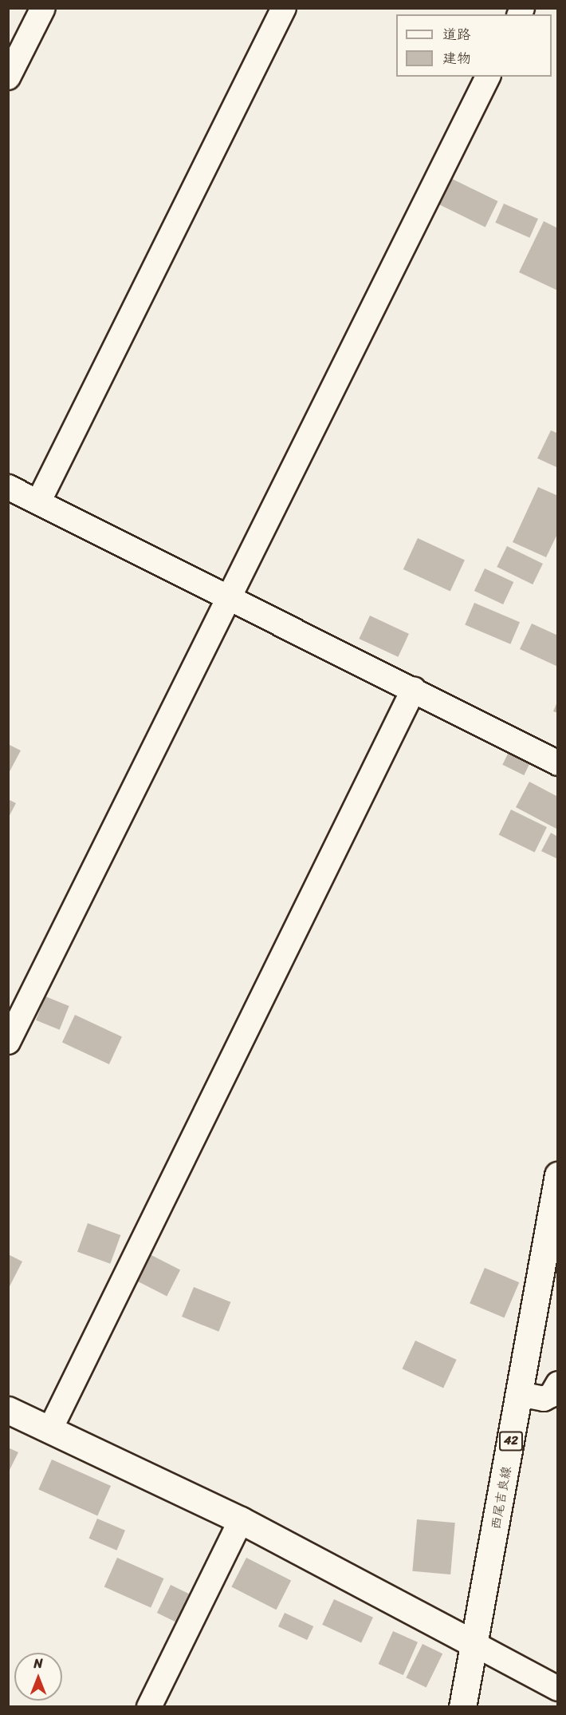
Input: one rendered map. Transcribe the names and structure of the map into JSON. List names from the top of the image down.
{
  "streets": {
    "main road": ["42", "西尾吉良線"]
  },
  "legend": ["道路", "建物"],
  "north": "top"
}
